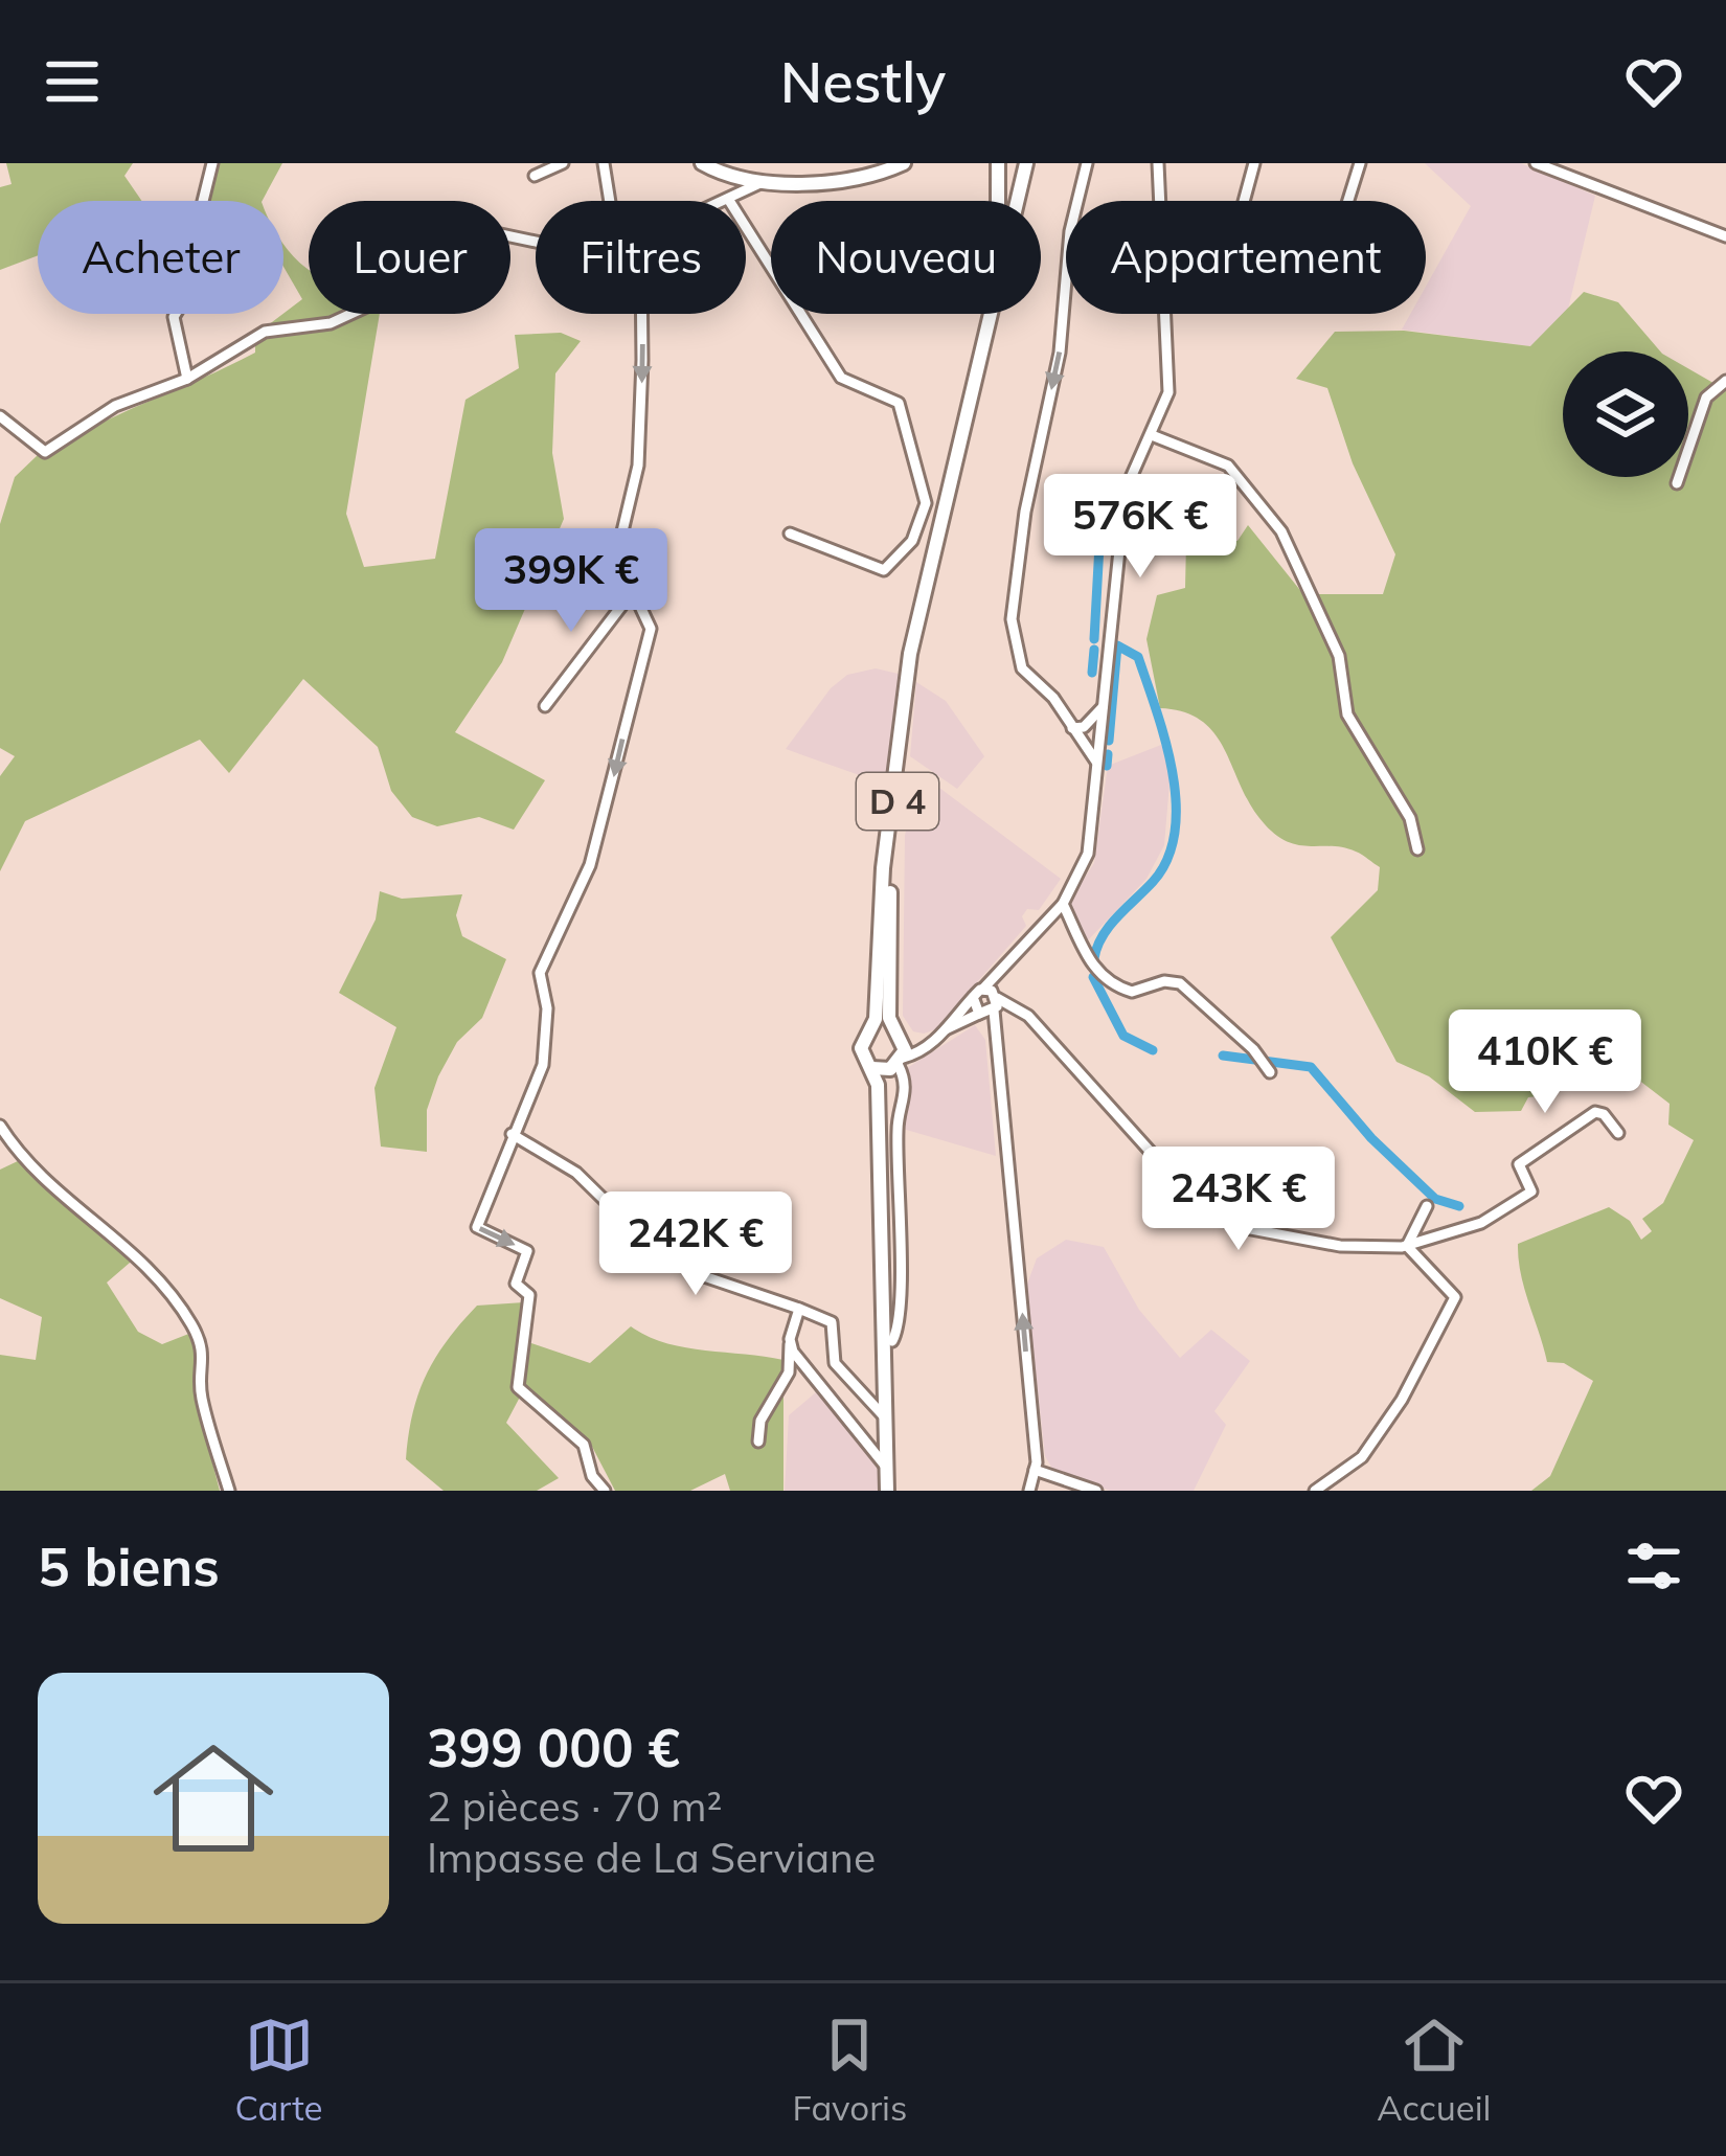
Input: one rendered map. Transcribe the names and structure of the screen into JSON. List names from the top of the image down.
{
  "streets": {
    "main road": ["D 4"]
  },
  "page": {
    "header": "Nestly",
    "chip": [
      "Acheter",
      "Louer",
      "Filtres",
      "Nouveau",
      "Appartement"
    ],
    "price": [
      "576K €",
      "399K €",
      "410K €",
      "243K €",
      "242K €"
    ],
    "heading": "5 biens",
    "list": [
      {
        "name": "399 000 €",
        "note": "2 pièces · 70 m² · Impasse de La Serviane"
      }
    ],
    "tabs": ["Carte", "Favoris", "Accueil"]
  }
}
